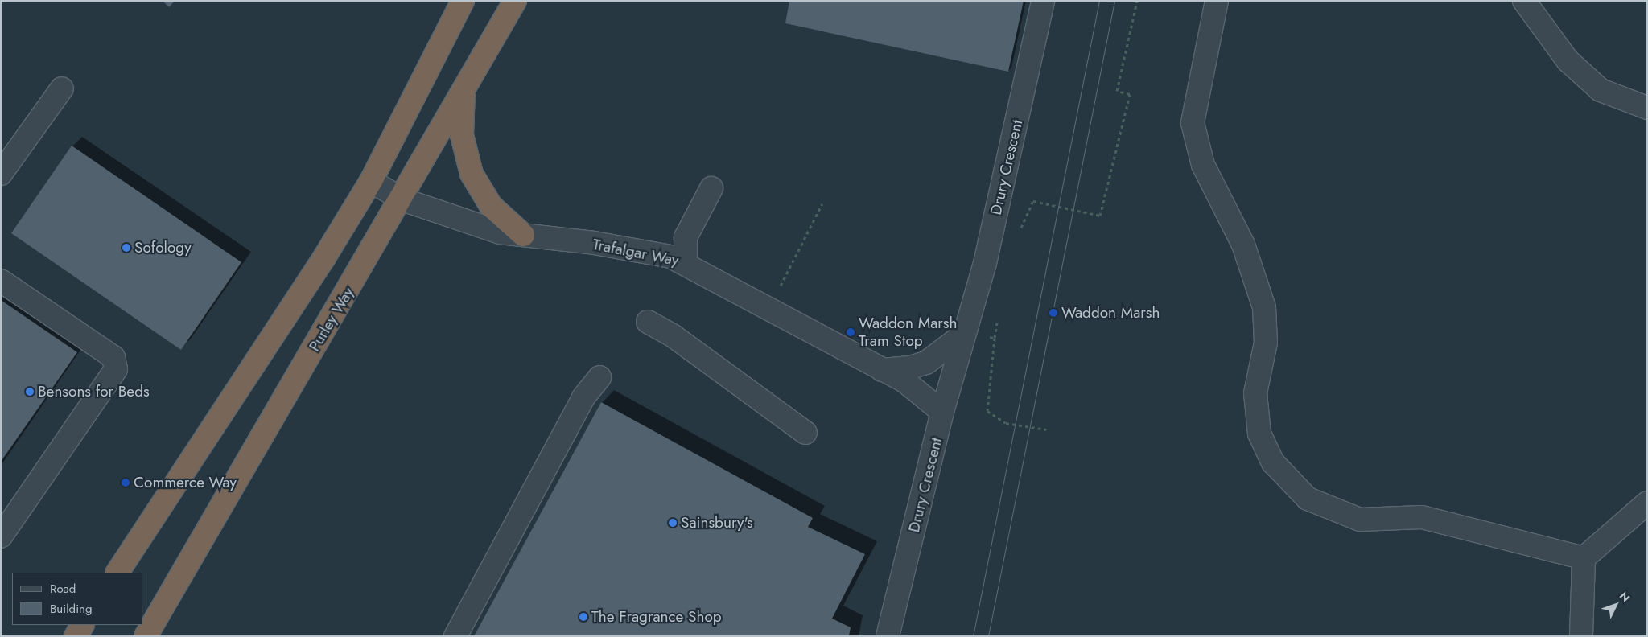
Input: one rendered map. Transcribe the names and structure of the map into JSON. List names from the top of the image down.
{
  "streets": {
    "highway": ["Purley Way"],
    "street": ["Drury Crescent", "Trafalgar Way"]
  },
  "crossings": [
    ["Drury Crescent", "Trafalgar Way"],
    ["Trafalgar Way", "Purley Way"]
  ],
  "places": [
    "Sofology",
    "Waddon Marsh",
    "Waddon Marsh Tram Stop",
    "Bensons for Beds",
    "Commerce Way",
    "Sainsbury's",
    "The Fragrance Shop"
  ],
  "legend": ["Road", "Building"],
  "north": "top right"
}
